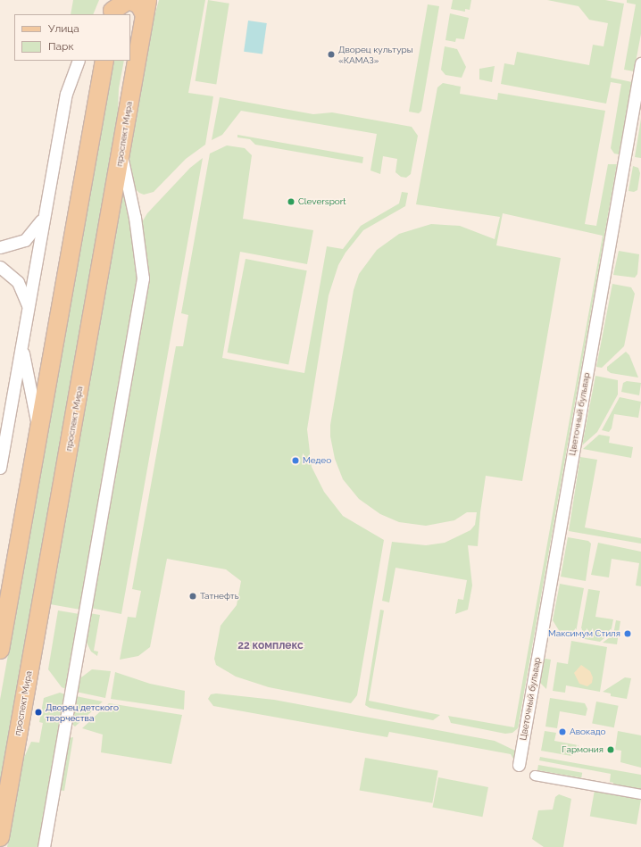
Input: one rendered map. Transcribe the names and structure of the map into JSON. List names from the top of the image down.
{
  "streets": {
    "main road": ["проспект Мира"],
    "street": ["Цветочный бульвар"]
  },
  "districts": ["22 комплекс"],
  "places": [
    "Дворец культуры «КАМАЗ»",
    "Cleversport",
    "Медео",
    "Татнефть",
    "Максимум Стиля",
    "Дворец детского творчества",
    "Авокадо",
    "Гармония"
  ],
  "legend": ["Улица", "Парк"]
}
